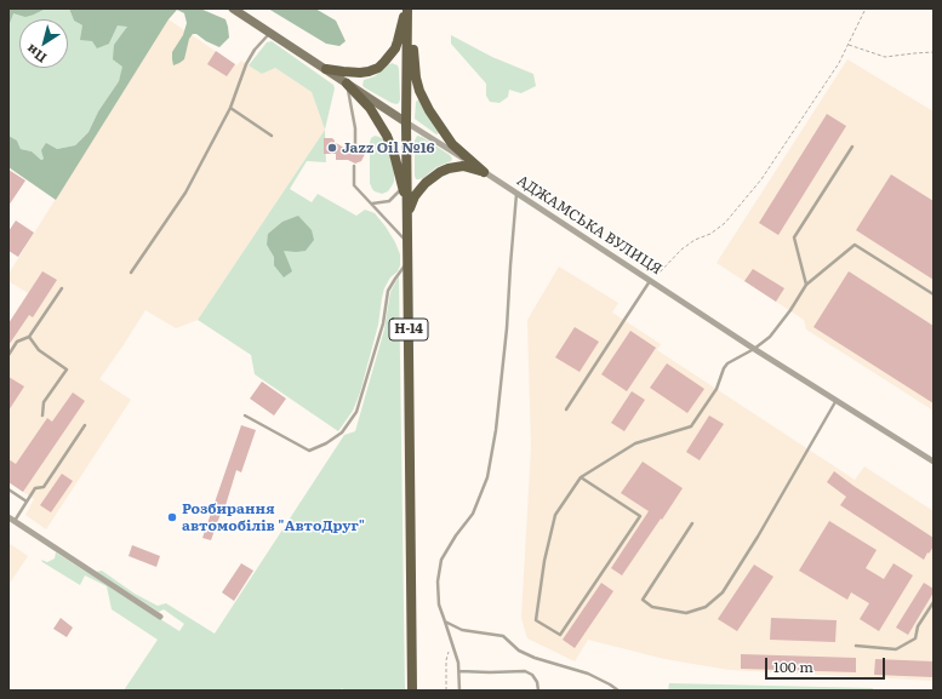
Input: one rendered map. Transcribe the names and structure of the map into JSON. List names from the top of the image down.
{
  "streets": {
    "main road": ["АДЖАМСЬКА ВУЛИЦЯ", "Н-14"]
  },
  "crossings": [
    ["АДЖАМСЬКА ВУЛИЦЯ", "Н-14"]
  ],
  "places": ["Jazz Oil №16", "Розбирання автомобілів \"АвтоДруг\""],
  "scale_bar": "100 m",
  "north": "bottom left"
}
